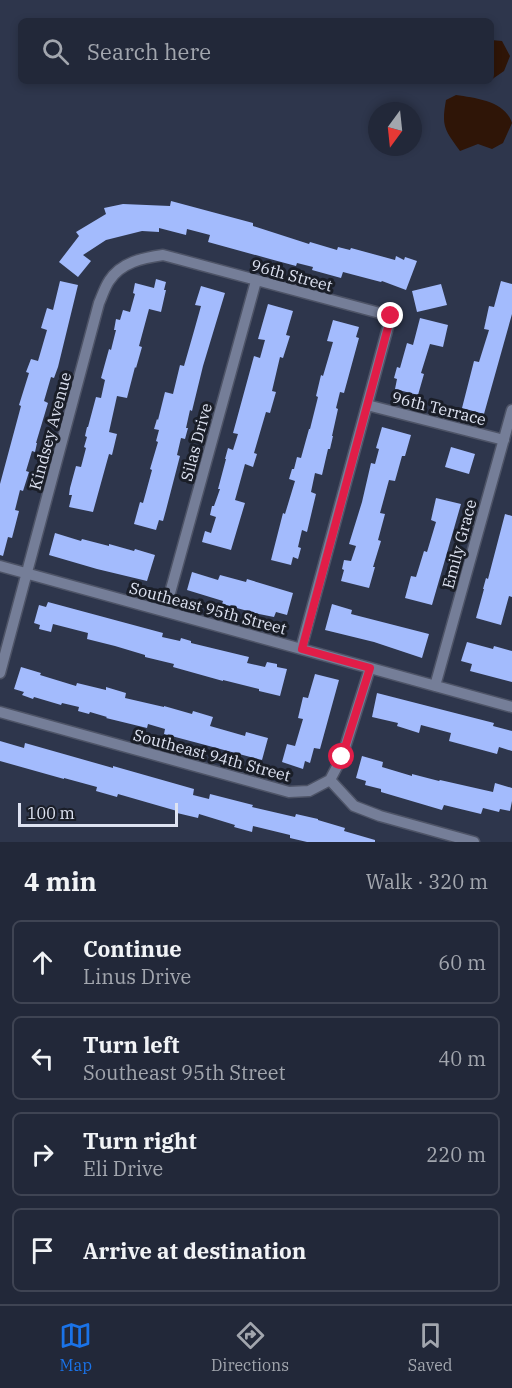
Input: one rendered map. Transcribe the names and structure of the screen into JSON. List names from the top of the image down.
{
  "streets": {
    "street": [
      "96th Street",
      "96th Terrace",
      "Kindsey Avenue",
      "Silas Drive",
      "Emily Grace",
      "Southeast 95th Street",
      "Southeast 94th Street"
    ]
  },
  "crossings": [
    ["96th Street", "96th Terrace"],
    ["96th Street", "Kindsey Avenue"],
    ["96th Street", "Silas Drive"],
    ["96th Terrace", "Emily Grace"],
    ["Kindsey Avenue", "Southeast 95th Street"],
    ["Silas Drive", "Southeast 95th Street"],
    ["Emily Grace", "Southeast 95th Street"]
  ],
  "scale_bar": "100 m",
  "north": "bottom",
  "page": {
    "search": "Search here",
    "scale": "100 m",
    "heading": ["4 min", "Walk · 320 m"],
    "list": [
      ["Continue", "Linus Drive", "60 m"],
      ["Turn left", "Southeast 95th Street", "40 m"],
      ["Turn right", "Eli Drive", "220 m"],
      "Arrive at destination"
    ],
    "nav": ["Map", "Directions", "Saved"]
  }
}
